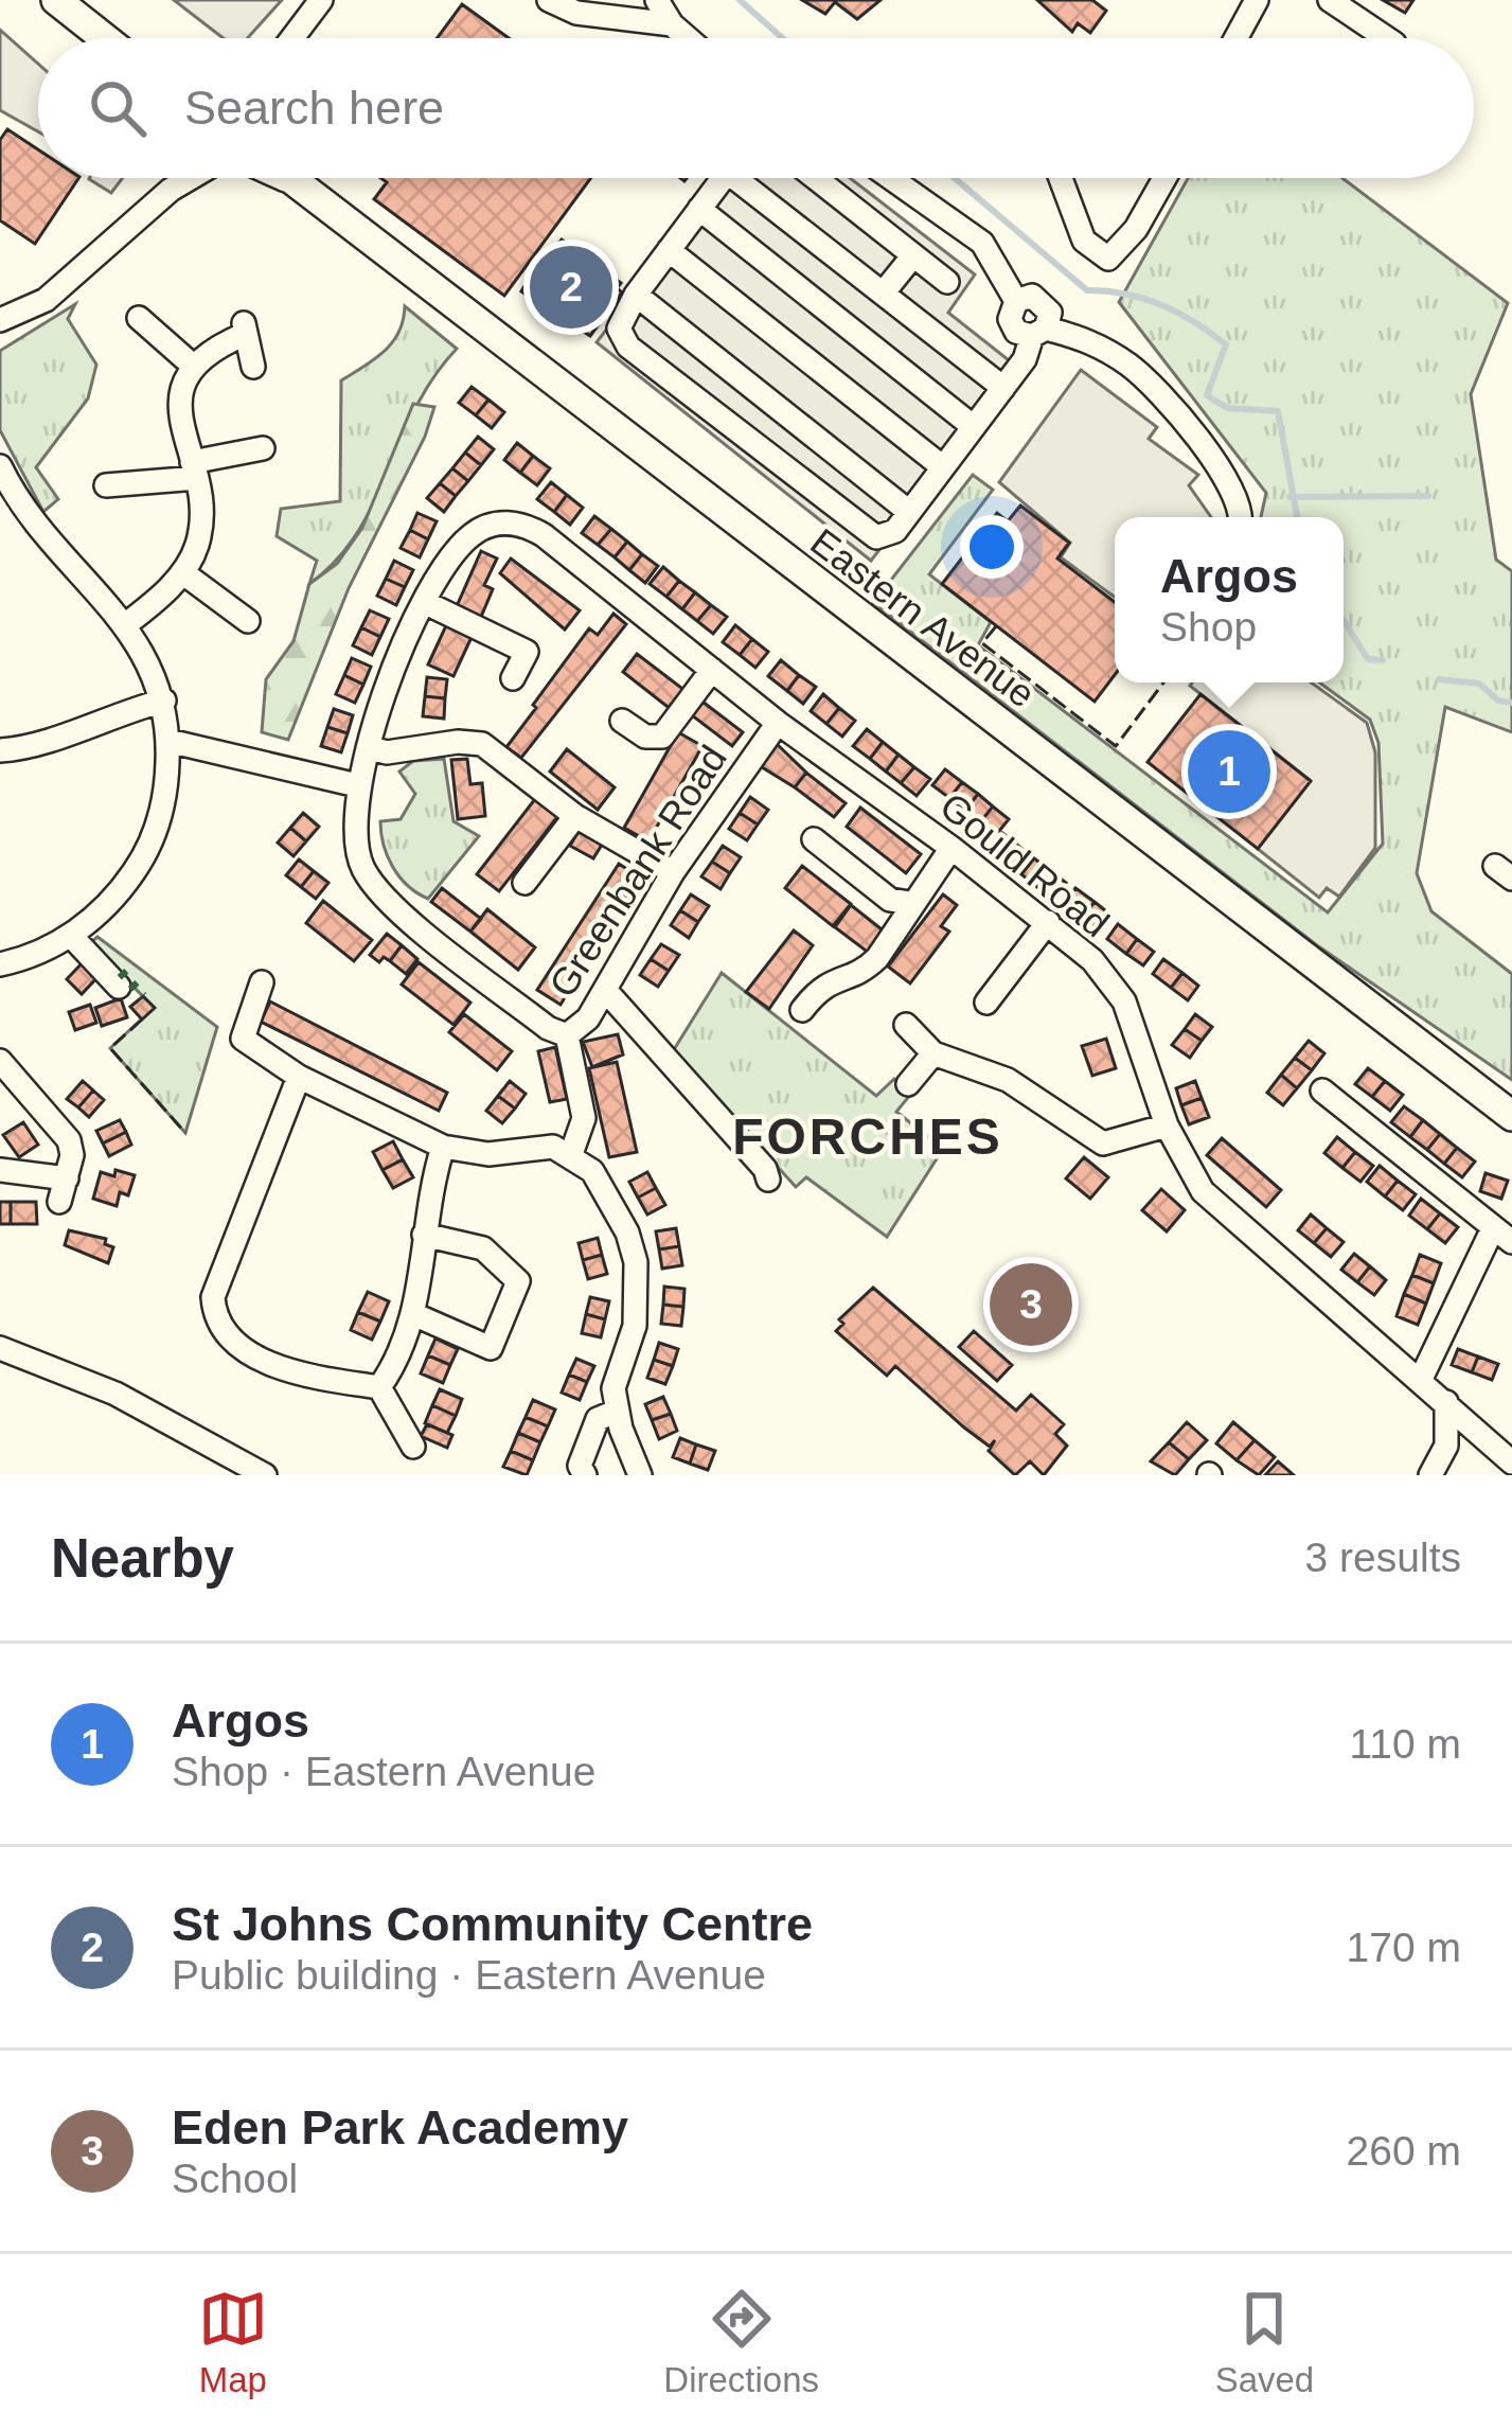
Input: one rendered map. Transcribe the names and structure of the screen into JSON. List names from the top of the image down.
{
  "streets": {
    "main road": ["Eastern Avenue"],
    "street": ["Gould Road", "Greenbank Road"]
  },
  "crossings": [
    ["Gould Road", "Greenbank Road"]
  ],
  "districts": ["FORCHES"],
  "page": {
    "search": "Search here",
    "pins": ["2", "1", "3"],
    "popup": ["Argos", "Shop"],
    "heading": ["Nearby", "3 results"],
    "list": [
      {
        "mark": "1",
        "name": "Argos",
        "note": "Shop · Eastern Avenue",
        "value": "110 m"
      },
      {
        "mark": "2",
        "name": "St Johns Community Centre",
        "note": "Public building · Eastern Avenue",
        "value": "170 m"
      },
      {
        "mark": "3",
        "name": "Eden Park Academy",
        "note": "School",
        "value": "260 m"
      }
    ],
    "nav": ["Map", "Directions", "Saved"]
  }
}
